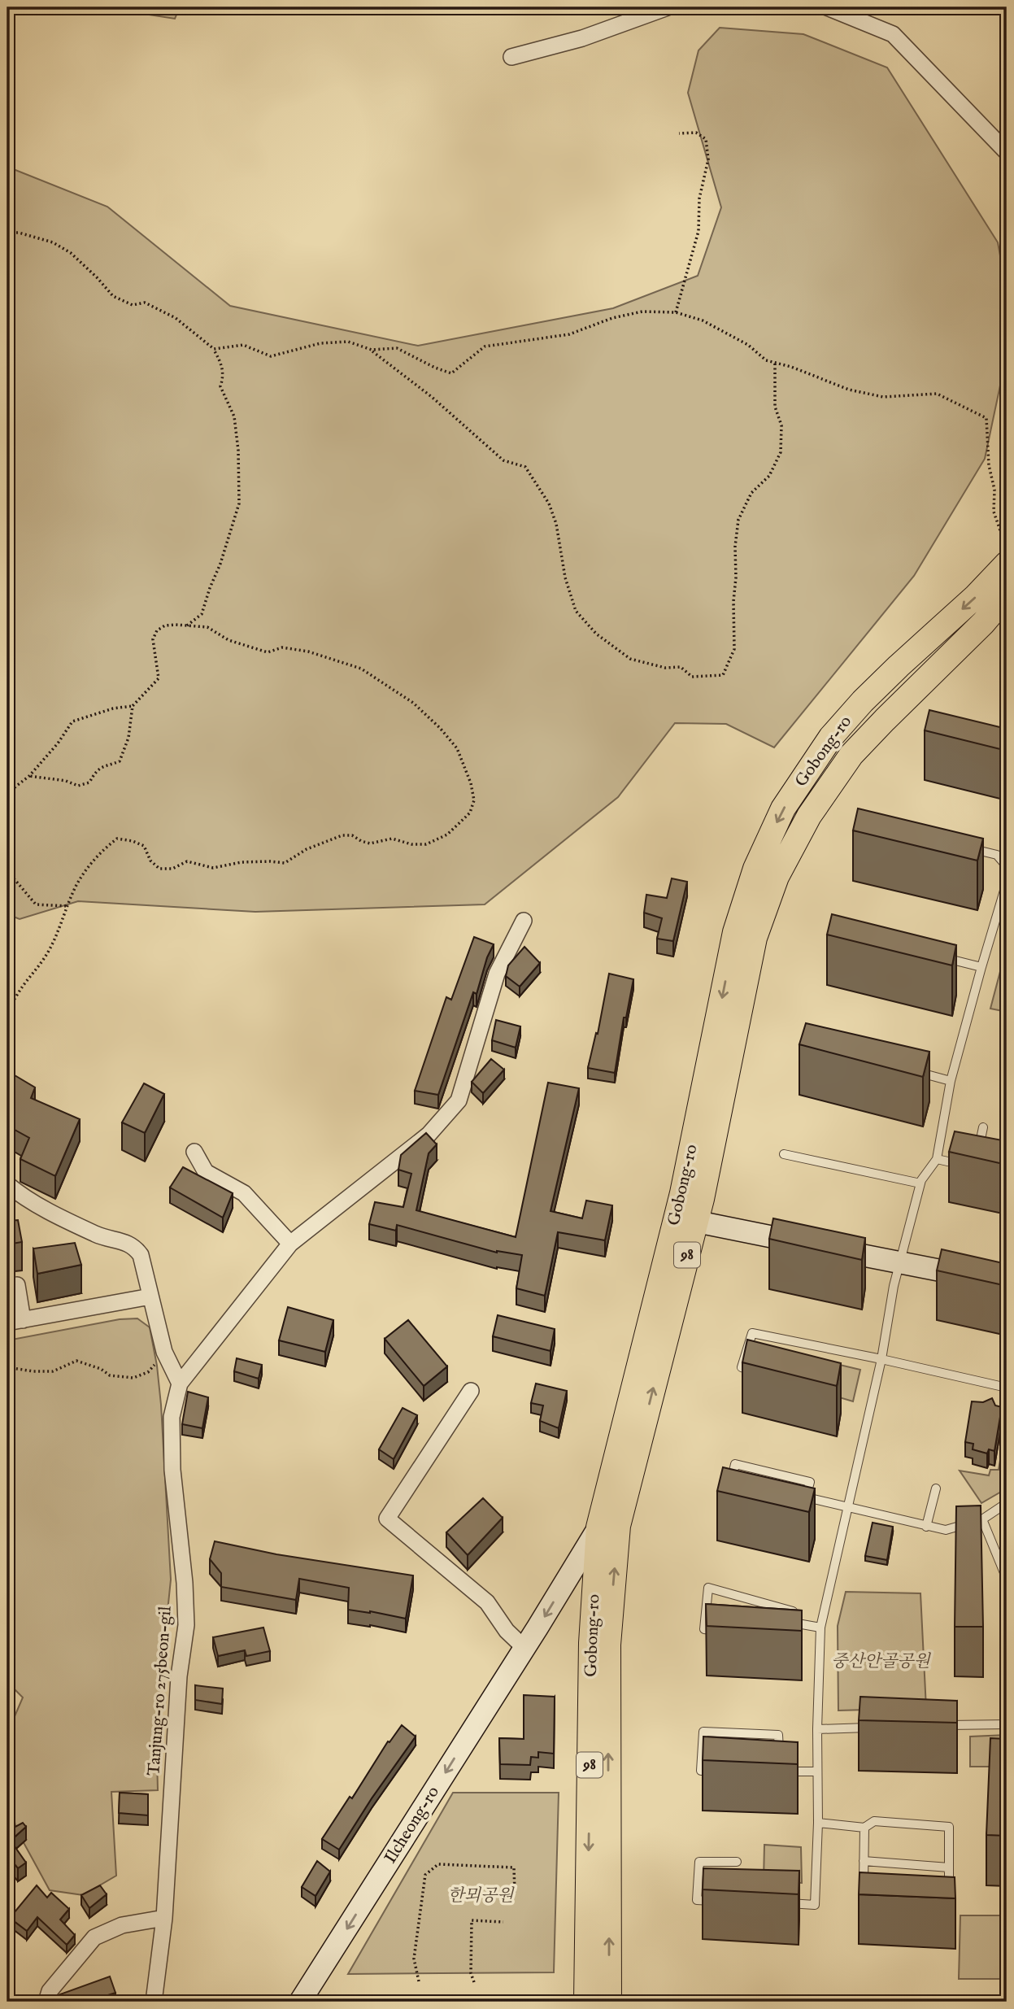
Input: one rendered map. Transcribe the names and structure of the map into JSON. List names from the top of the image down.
{
  "streets": {
    "main road": ["Gobong-ro", "98"],
    "street": ["Tanjung-ro 275beon-gil", "Ilcheong-ro"]
  },
  "crossings": [
    ["Gobong-ro", "Ilcheong-ro"]
  ],
  "one_way": ["Ilcheong-ro"],
  "parks": ["중산안골공원", "한뫼공원"]
}
